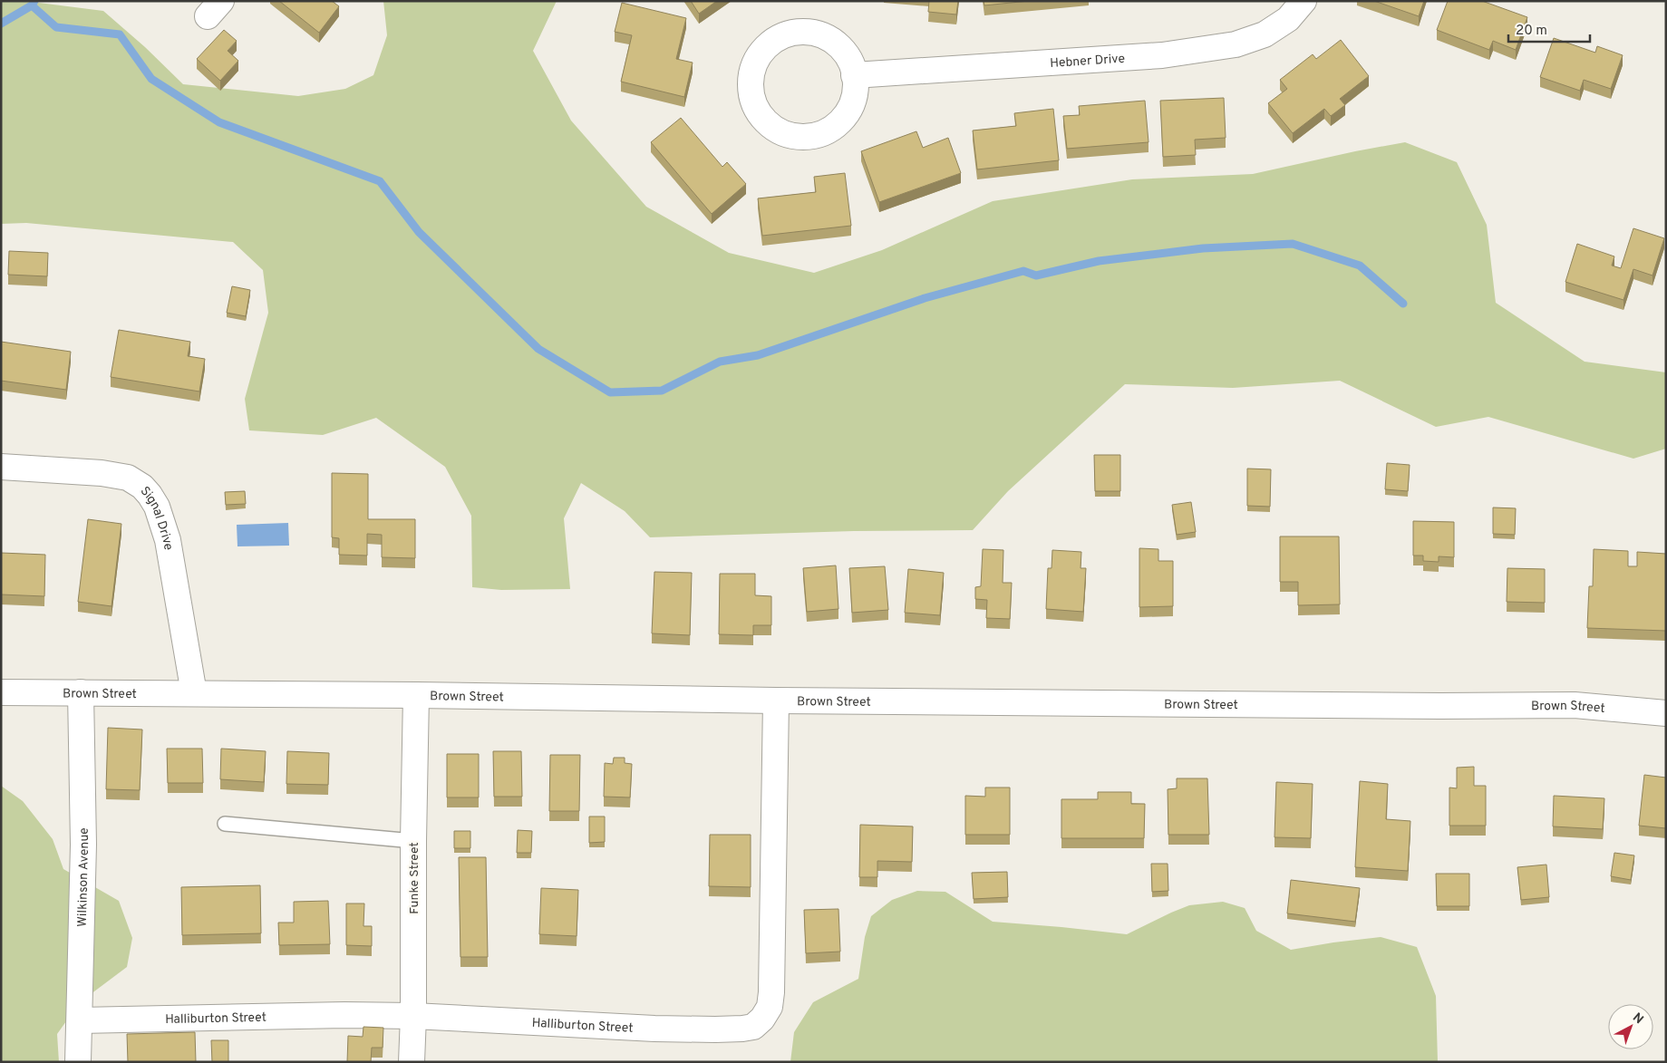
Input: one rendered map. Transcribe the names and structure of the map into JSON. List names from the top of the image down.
{
  "streets": {
    "street": [
      "Hebner Drive",
      "Signal Drive",
      "Brown Street",
      "Wilkinson Avenue",
      "Funke Street",
      "Halliburton Street"
    ]
  },
  "crossings": [
    ["Signal Drive", "Brown Street"],
    ["Brown Street", "Wilkinson Avenue"],
    ["Brown Street", "Funke Street"],
    ["Brown Street", "Halliburton Street"],
    ["Wilkinson Avenue", "Halliburton Street"],
    ["Funke Street", "Halliburton Street"]
  ],
  "scale_bar": "20 m",
  "north": "top right"
}
